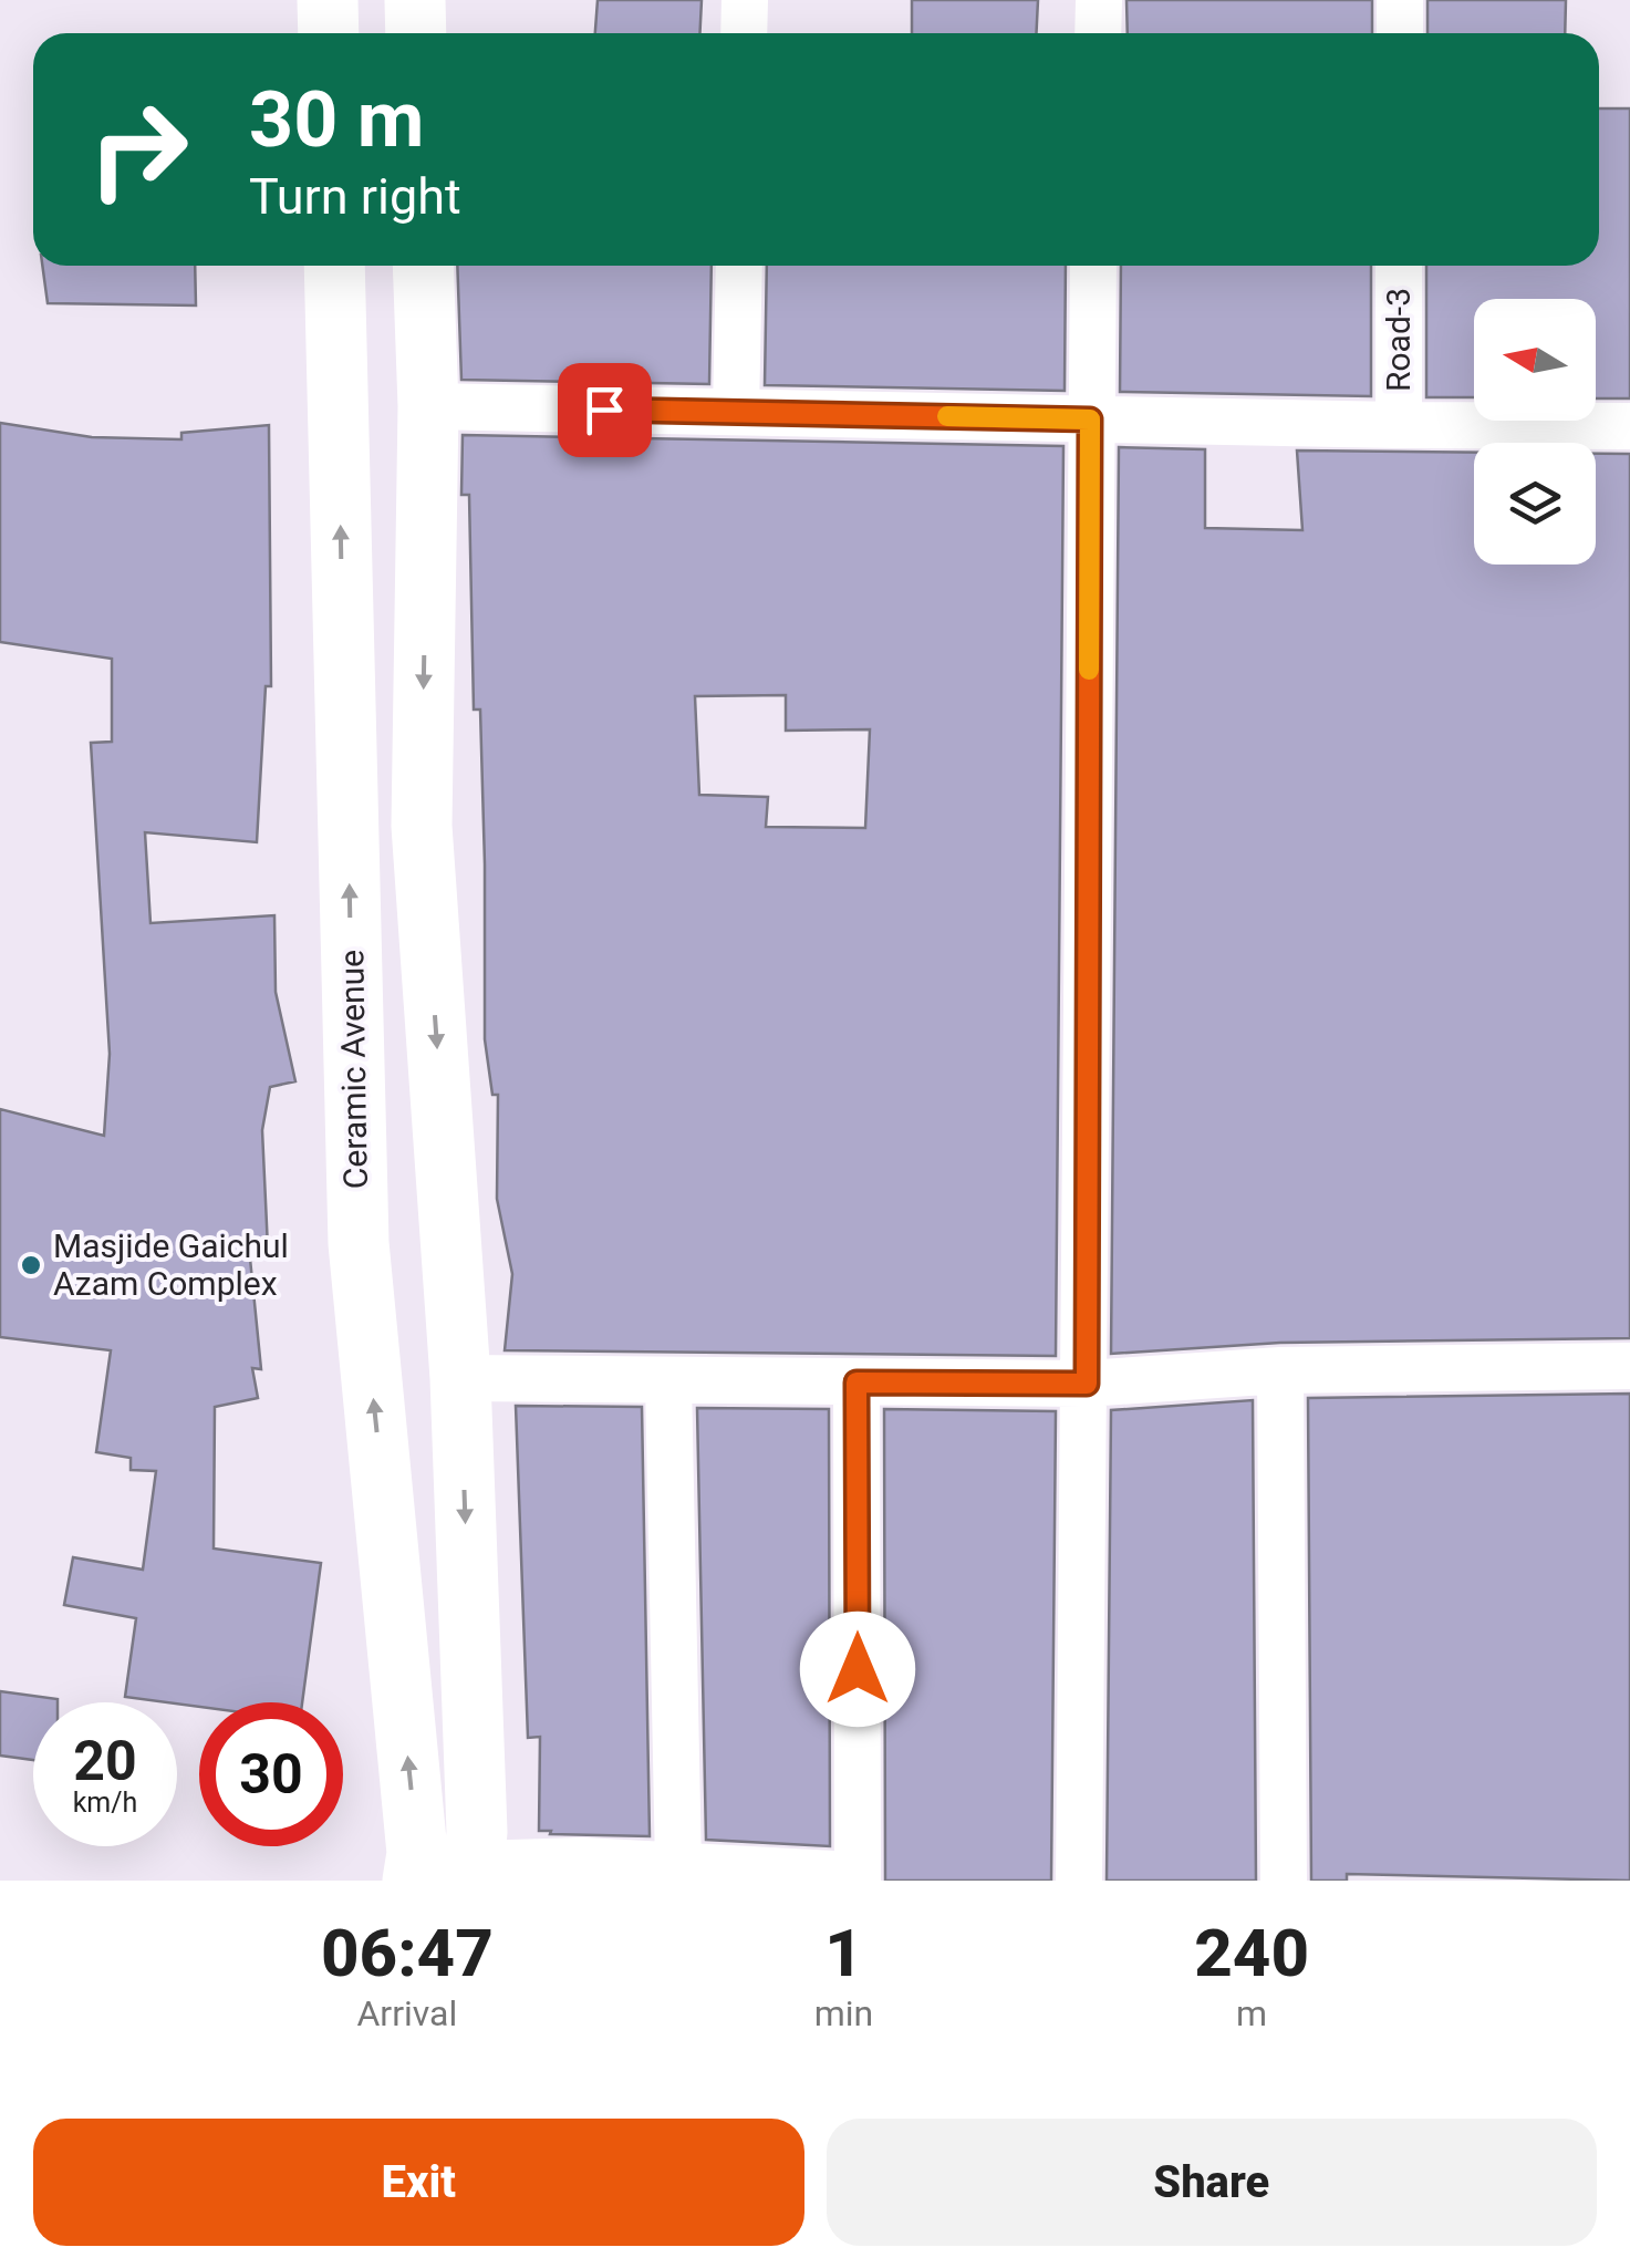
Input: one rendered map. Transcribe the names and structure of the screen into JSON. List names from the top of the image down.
{
  "streets": {
    "main road": ["Ceramic Avenue"],
    "street": ["Road-3"]
  },
  "places": ["Masjide Gaichul Azam Complex"],
  "north": "left",
  "page": {
    "turn": ["30 m", "Turn right"],
    "speed": "20 km/h",
    "limit": "30",
    "eta": [
      "06:47",
      "Arrival",
      "1",
      "min",
      "240",
      "m"
    ],
    "buttons": ["Exit", "Share"]
  }
}
